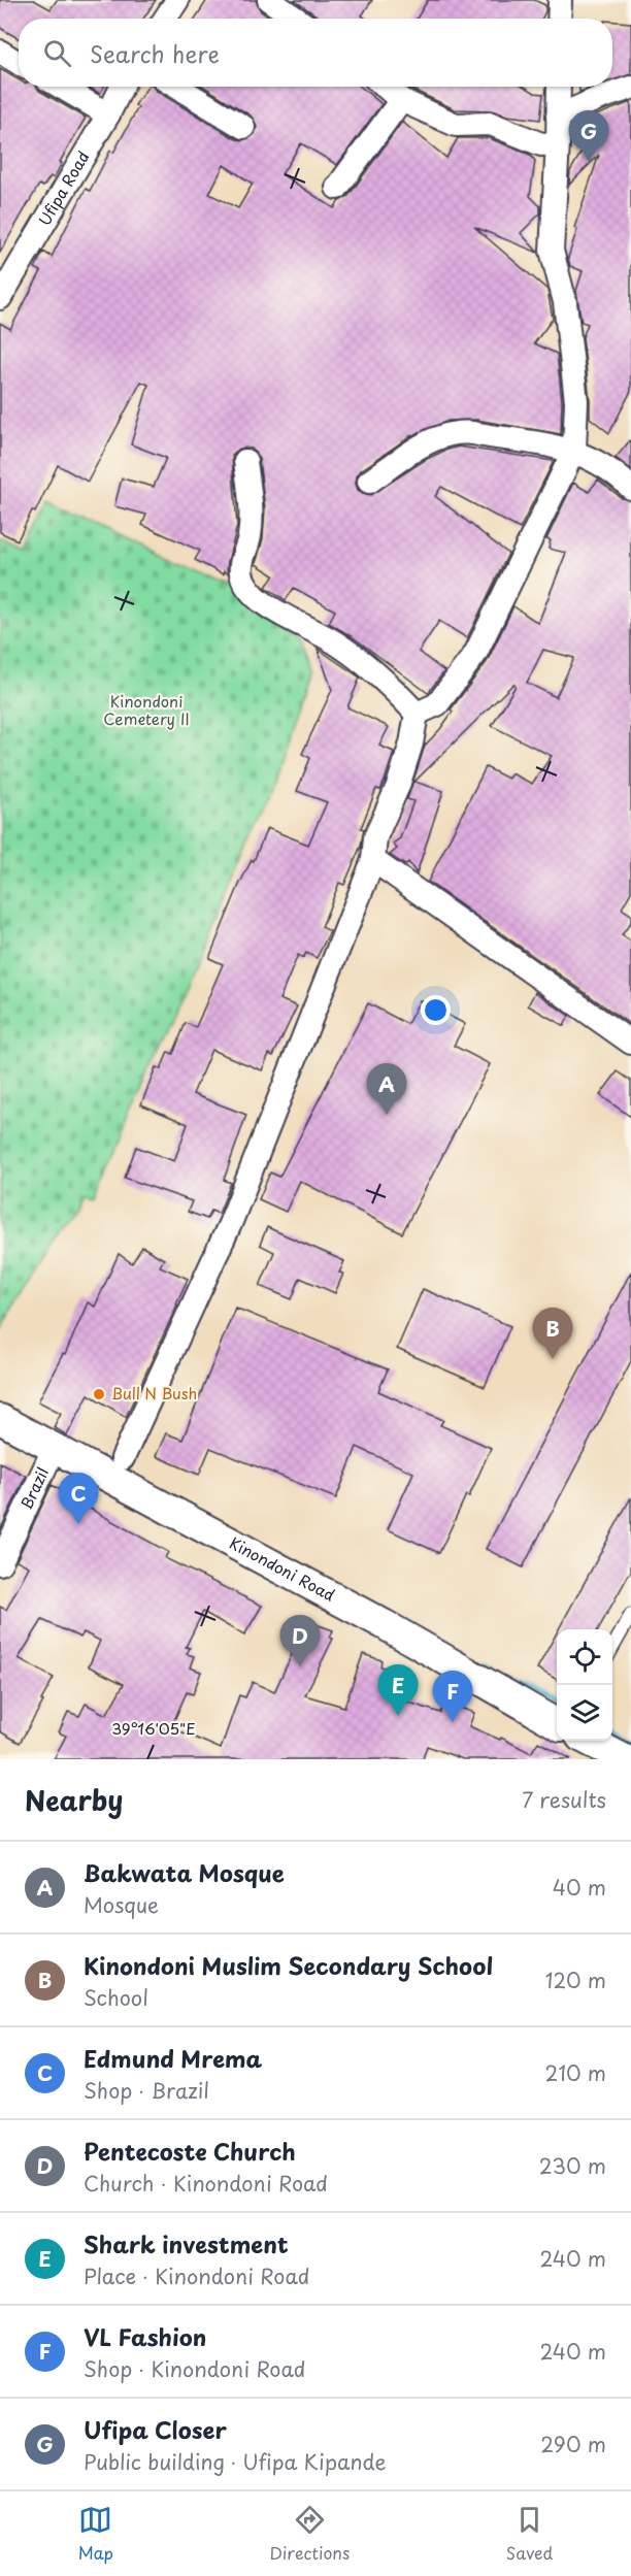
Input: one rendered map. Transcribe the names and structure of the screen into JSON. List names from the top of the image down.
{
  "streets": {
    "street": ["Ufipa Road", "Brazil", "Kinondoni Road"]
  },
  "crossings": [
    ["Brazil", "Kinondoni Road"]
  ],
  "parks": ["Kinondoni Cemetery II"],
  "places": ["Bull N Bush"],
  "page": {
    "search": "Search here",
    "pins": [
      "G",
      "A",
      "B",
      "C",
      "D",
      "E",
      "F"
    ],
    "heading": ["Nearby", "7 results"],
    "list": [
      {
        "mark": "A",
        "name": "Bakwata Mosque",
        "note": "Mosque",
        "value": "40 m"
      },
      {
        "mark": "B",
        "name": "Kinondoni Muslim Secondary School",
        "note": "School",
        "value": "120 m"
      },
      {
        "mark": "C",
        "name": "Edmund Mrema",
        "note": "Shop · Brazil",
        "value": "210 m"
      },
      {
        "mark": "D",
        "name": "Pentecoste Church",
        "note": "Church · Kinondoni Road",
        "value": "230 m"
      },
      {
        "mark": "E",
        "name": "Shark investment",
        "note": "Place · Kinondoni Road",
        "value": "240 m"
      },
      {
        "mark": "F",
        "name": "VL Fashion",
        "note": "Shop · Kinondoni Road",
        "value": "240 m"
      },
      {
        "mark": "G",
        "name": "Ufipa Closer",
        "note": "Public building · Ufipa Kipande",
        "value": "290 m"
      }
    ],
    "nav": ["Map", "Directions", "Saved"]
  },
  "coordinates": ["39°16'05\"E"]
}
